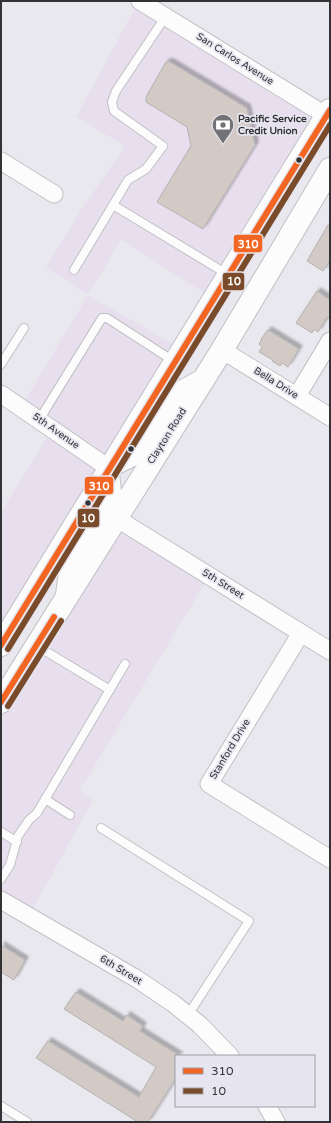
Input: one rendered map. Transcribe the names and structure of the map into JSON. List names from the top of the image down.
{
  "streets": {
    "main road": ["Clayton Road"],
    "street": [
      "San Carlos Avenue",
      "Bella Drive",
      "5th Avenue",
      "5th Street",
      "Stanford Drive",
      "6th Street"
    ]
  },
  "crossings": [
    ["Bella Drive", "Clayton Road"],
    ["Clayton Road", "5th Street"],
    ["5th Street", "Stanford Drive"]
  ],
  "places": {
    "bank": ["Pacific Service Credit Union"]
  },
  "lines": ["transit line 310", "transit line 10"],
  "legend": ["310", "10"]
}
